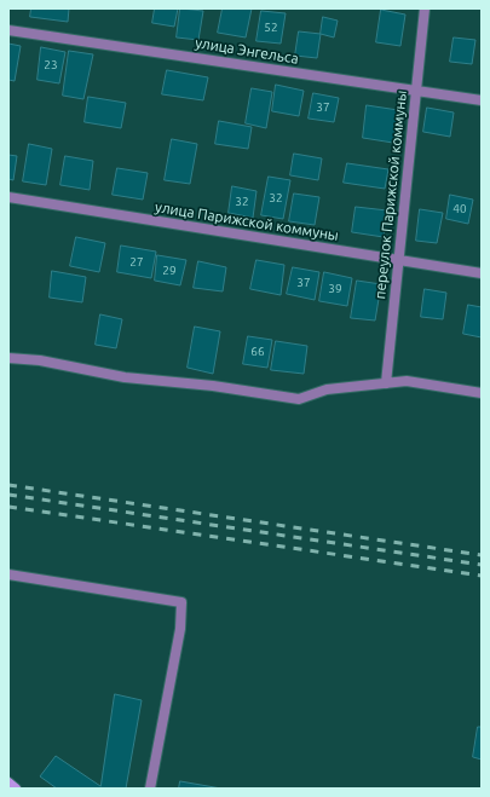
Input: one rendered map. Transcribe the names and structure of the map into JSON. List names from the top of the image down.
{
  "streets": {
    "street": ["улица Энгельса", "переулок Парижской коммуны", "улица Парижской коммуны"]
  },
  "crossings": [
    ["улица Энгельса", "переулок Парижской коммуны"],
    ["переулок Парижской коммуны", "улица Парижской коммуны"]
  ],
  "house_numbers": [
    "52",
    "23",
    "37",
    "32",
    "32",
    "40",
    "27",
    "29",
    "37",
    "39",
    "66"
  ]
}
